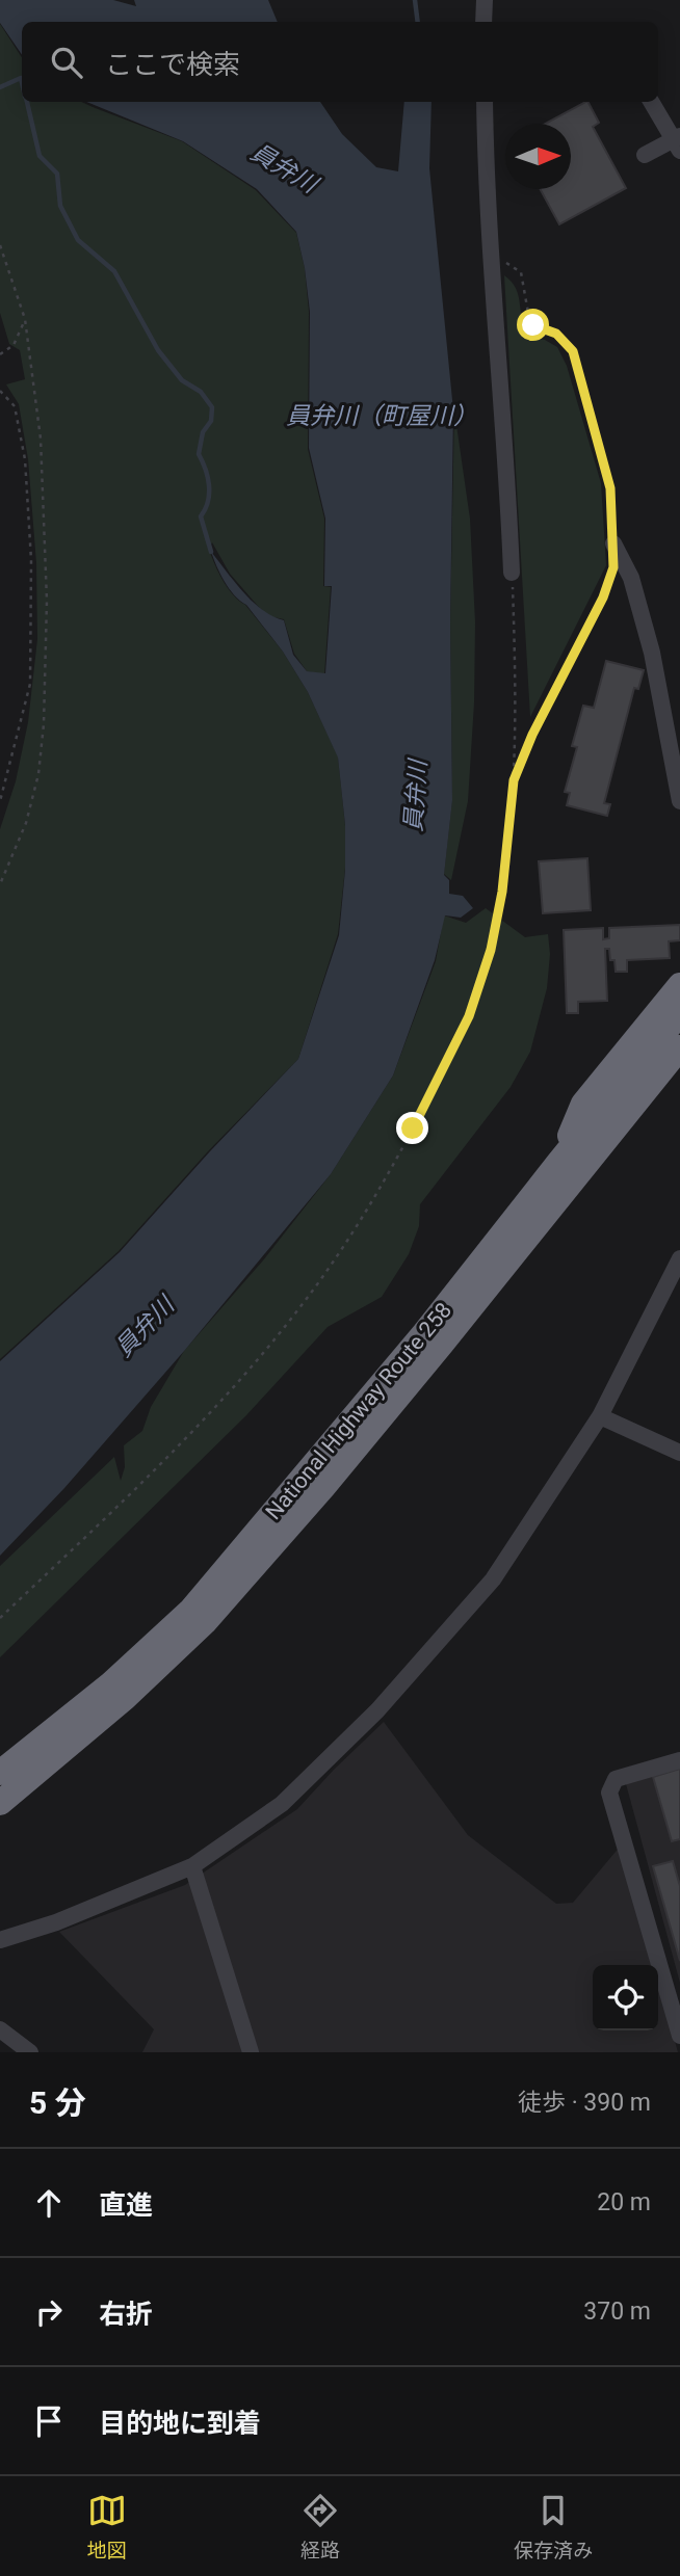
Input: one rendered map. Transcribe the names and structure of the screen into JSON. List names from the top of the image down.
{
  "streets": {
    "highway": ["National Highway Route 258"]
  },
  "water": ["員弁川", "員弁川（町屋川）"],
  "north": "right",
  "page": {
    "search": "ここで検索",
    "heading": ["5 分", "徒歩 · 390 m"],
    "list": [
      ["直進", "20 m"],
      ["右折", "370 m"],
      "目的地に到着"
    ],
    "nav": ["地図", "経路", "保存済み"]
  }
}
